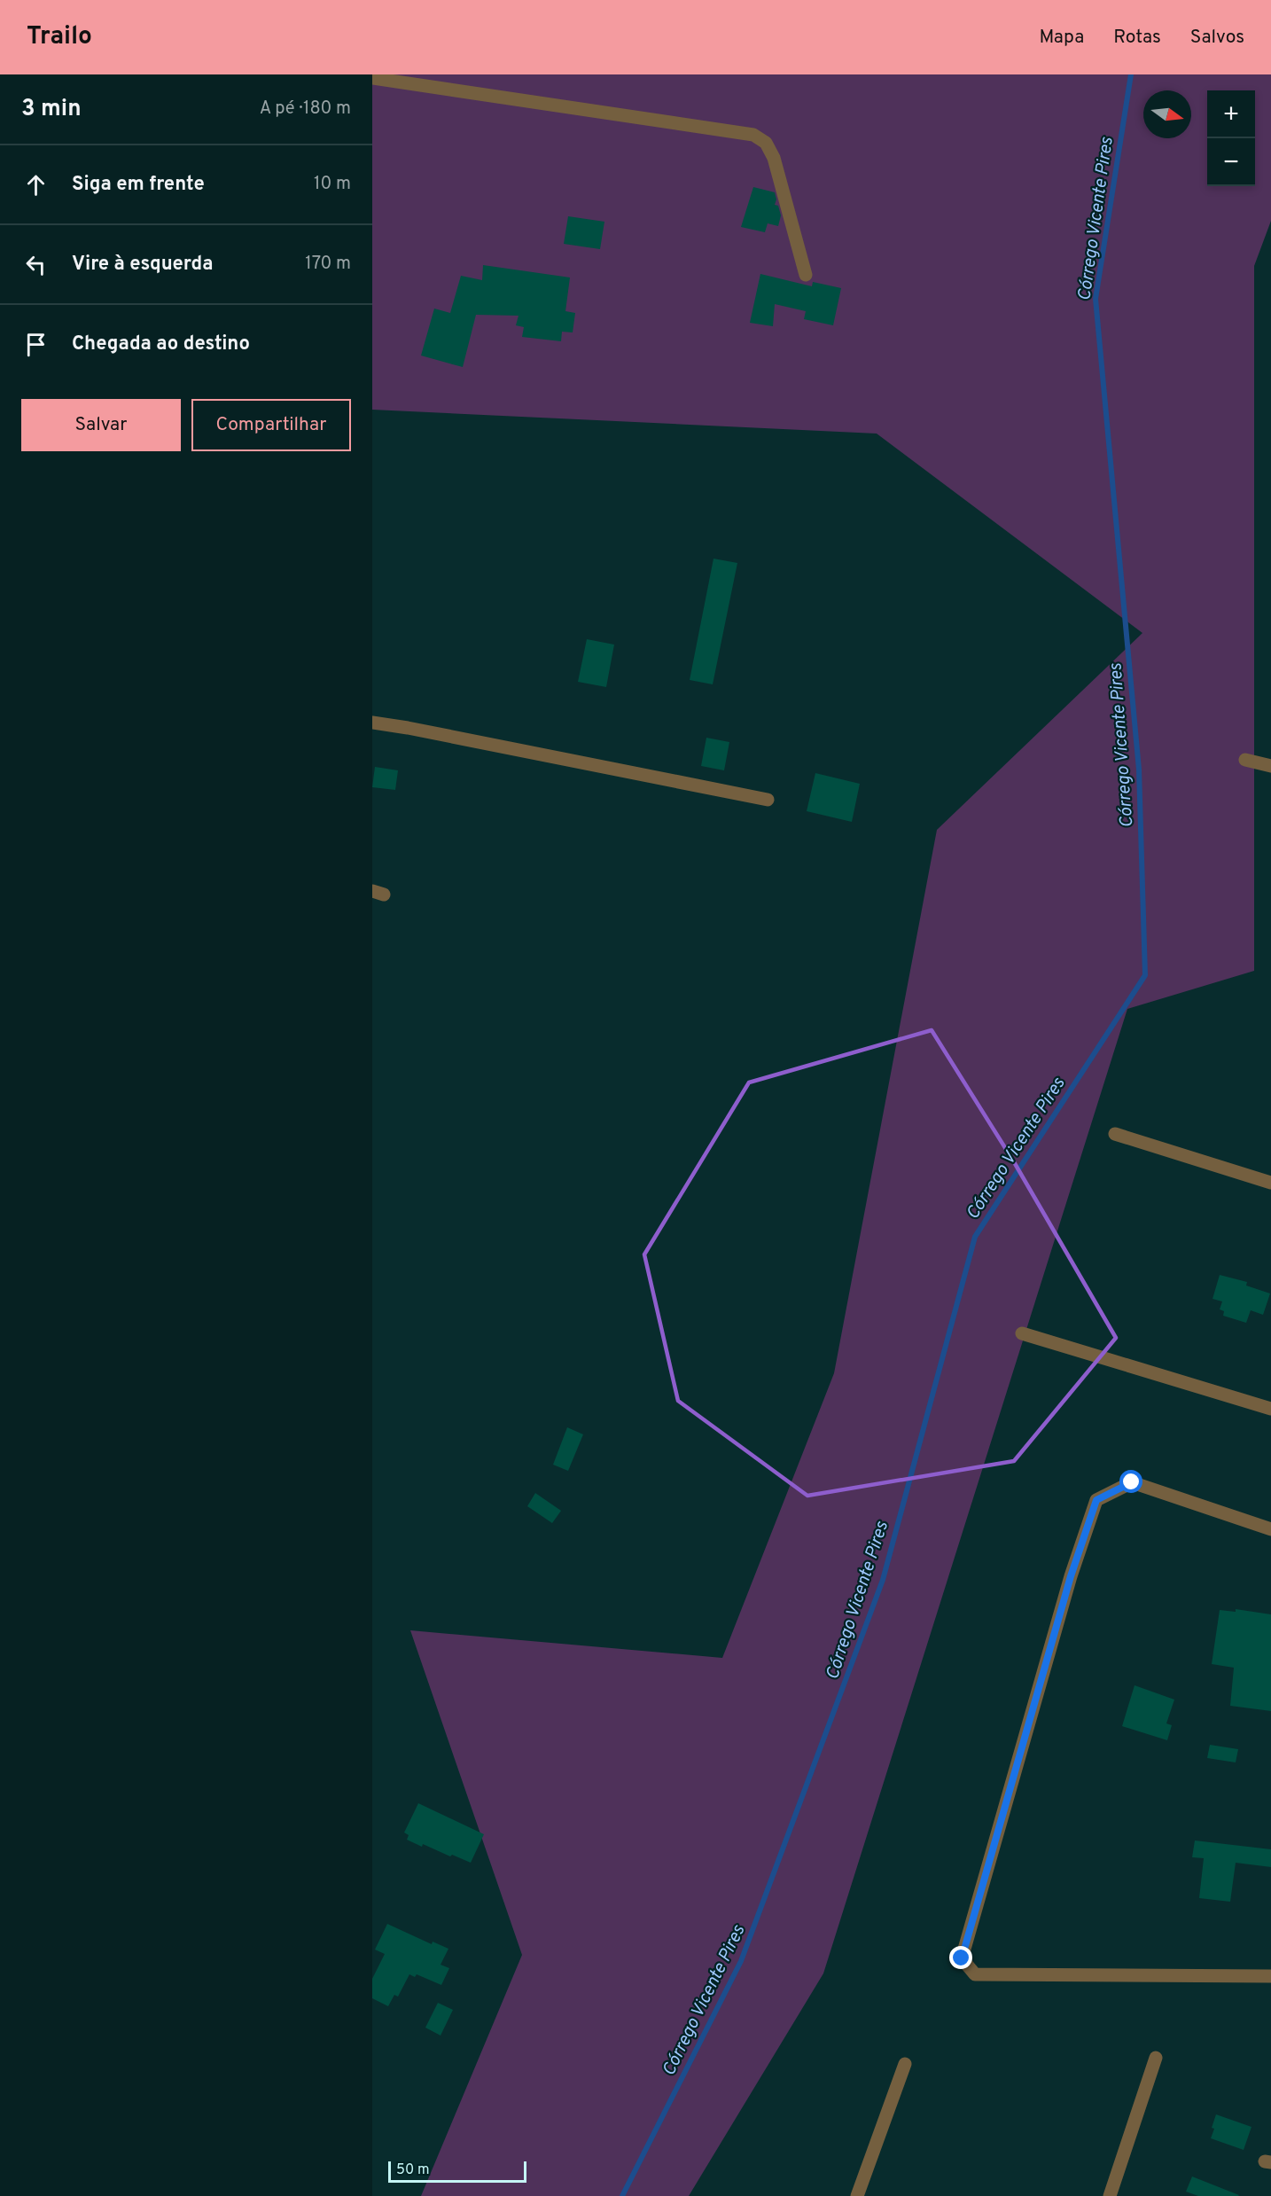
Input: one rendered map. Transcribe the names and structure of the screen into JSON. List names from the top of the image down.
{
  "water": ["Córrego Vicente Pires"],
  "scale_bar": "50 m",
  "north": "right",
  "page": {
    "header": "Trailo",
    "nav": ["Mapa", "Rotas", "Salvos"],
    "heading": ["3 min", "A pé · 180 m"],
    "map_buttons": ["+", "−"],
    "list": [
      ["Siga em frente", "10 m"],
      ["Vire à esquerda", "170 m"],
      "Chegada ao destino"
    ],
    "buttons": ["Salvar", "Compartilhar"],
    "scale": "50 m"
  }
}
